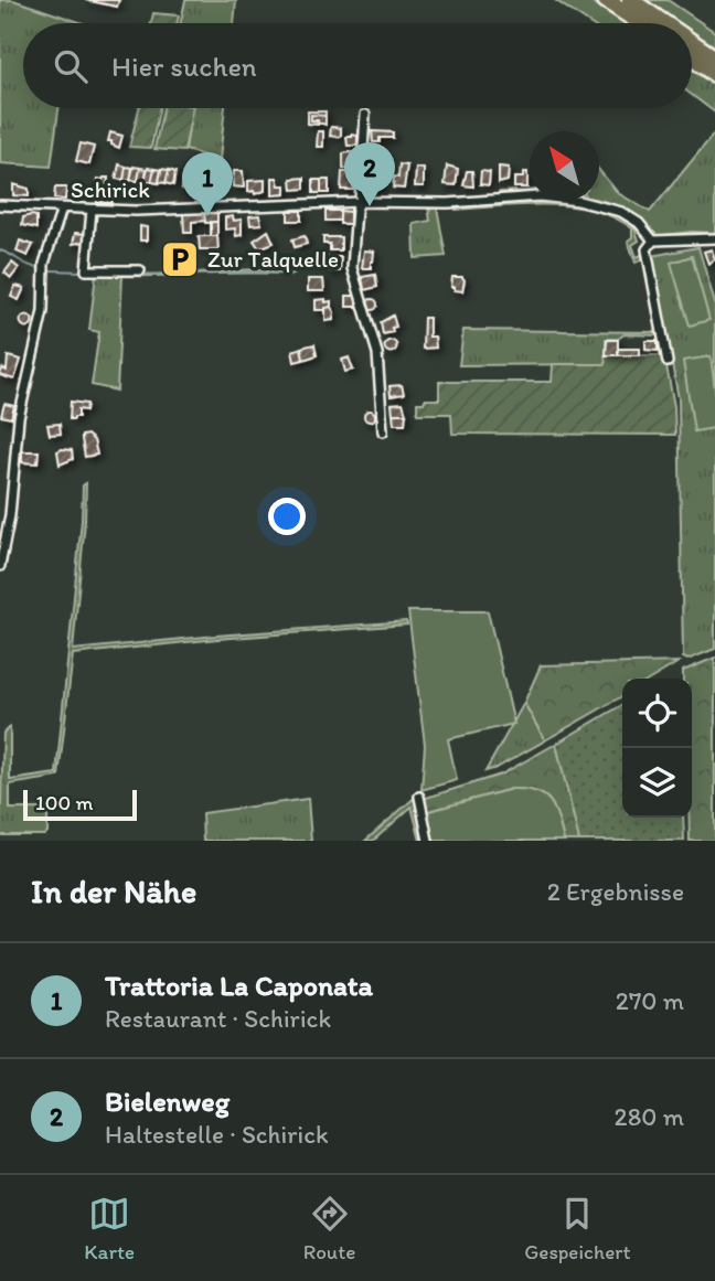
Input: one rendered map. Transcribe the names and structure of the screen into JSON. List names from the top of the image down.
{
  "streets": {
    "street": ["Schirick"]
  },
  "places": {
    "parking": ["Zur Talquelle"]
  },
  "scale_bar": "100 m",
  "north": "top left",
  "page": {
    "search": "Hier suchen",
    "pins": ["2", "1"],
    "scale": "100 m",
    "heading": ["In der Nähe", "2 Ergebnisse"],
    "list": [
      {
        "mark": "1",
        "name": "Trattoria La Caponata",
        "note": "Restaurant · Schirick",
        "value": "270 m"
      },
      {
        "mark": "2",
        "name": "Bielenweg",
        "note": "Haltestelle · Schirick",
        "value": "280 m"
      }
    ],
    "nav": ["Karte", "Route", "Gespeichert"]
  }
}
